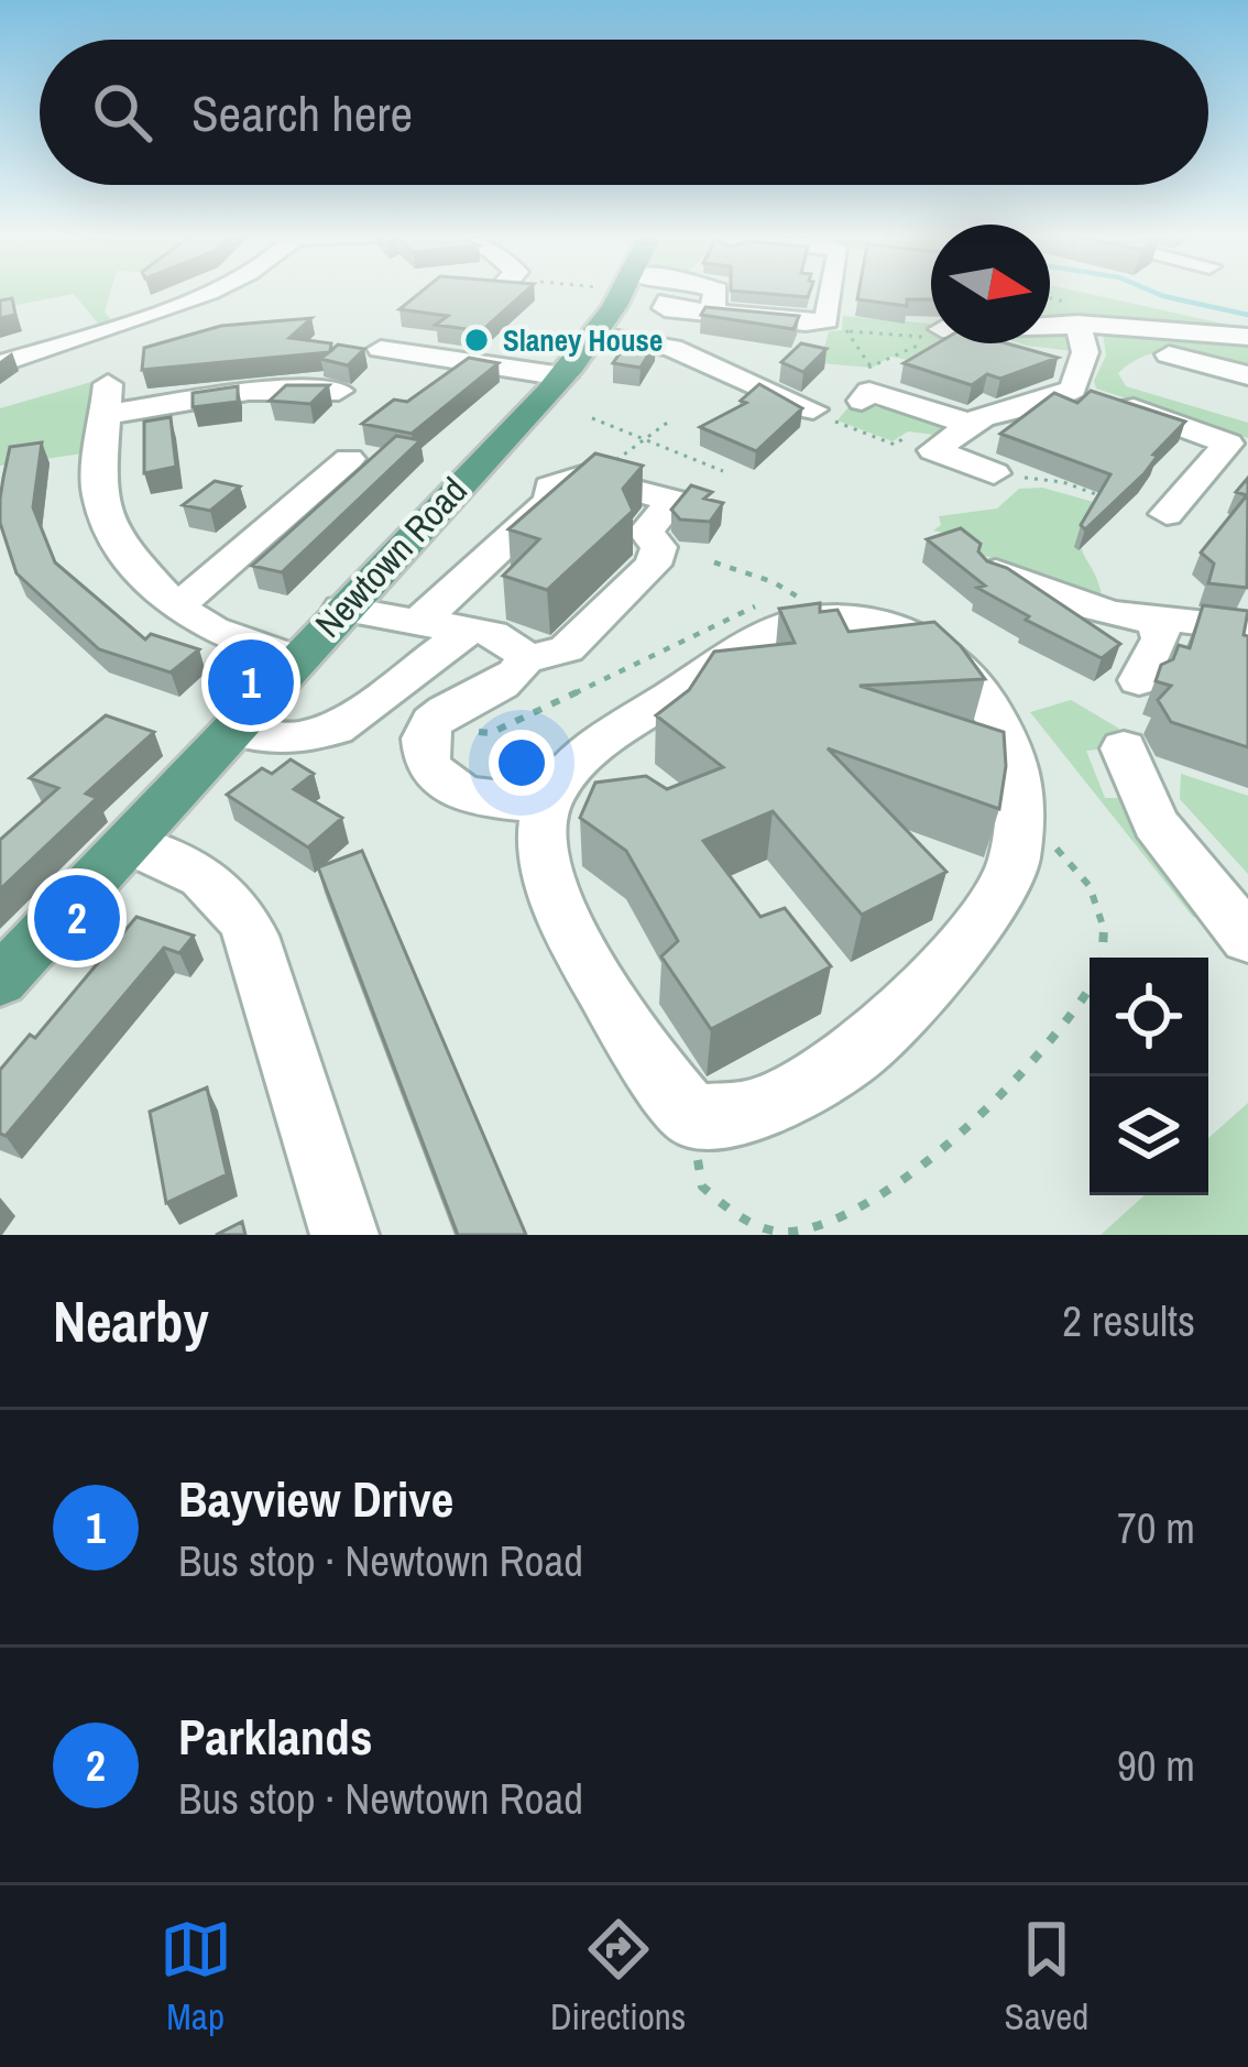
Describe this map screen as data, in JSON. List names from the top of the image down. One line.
{"streets":{"main road":["Newtown Road"]},"places":["Slaney House"],"north":"right","page":{"search":"Search here","pins":["1","2"],"heading":["Nearby","2 results"],"list":[{"mark":"1","name":"Bayview Drive","note":"Bus stop · Newtown Road","value":"70 m"},{"mark":"2","name":"Parklands","note":"Bus stop · Newtown Road","value":"90 m"}],"nav":["Map","Directions","Saved"]}}
